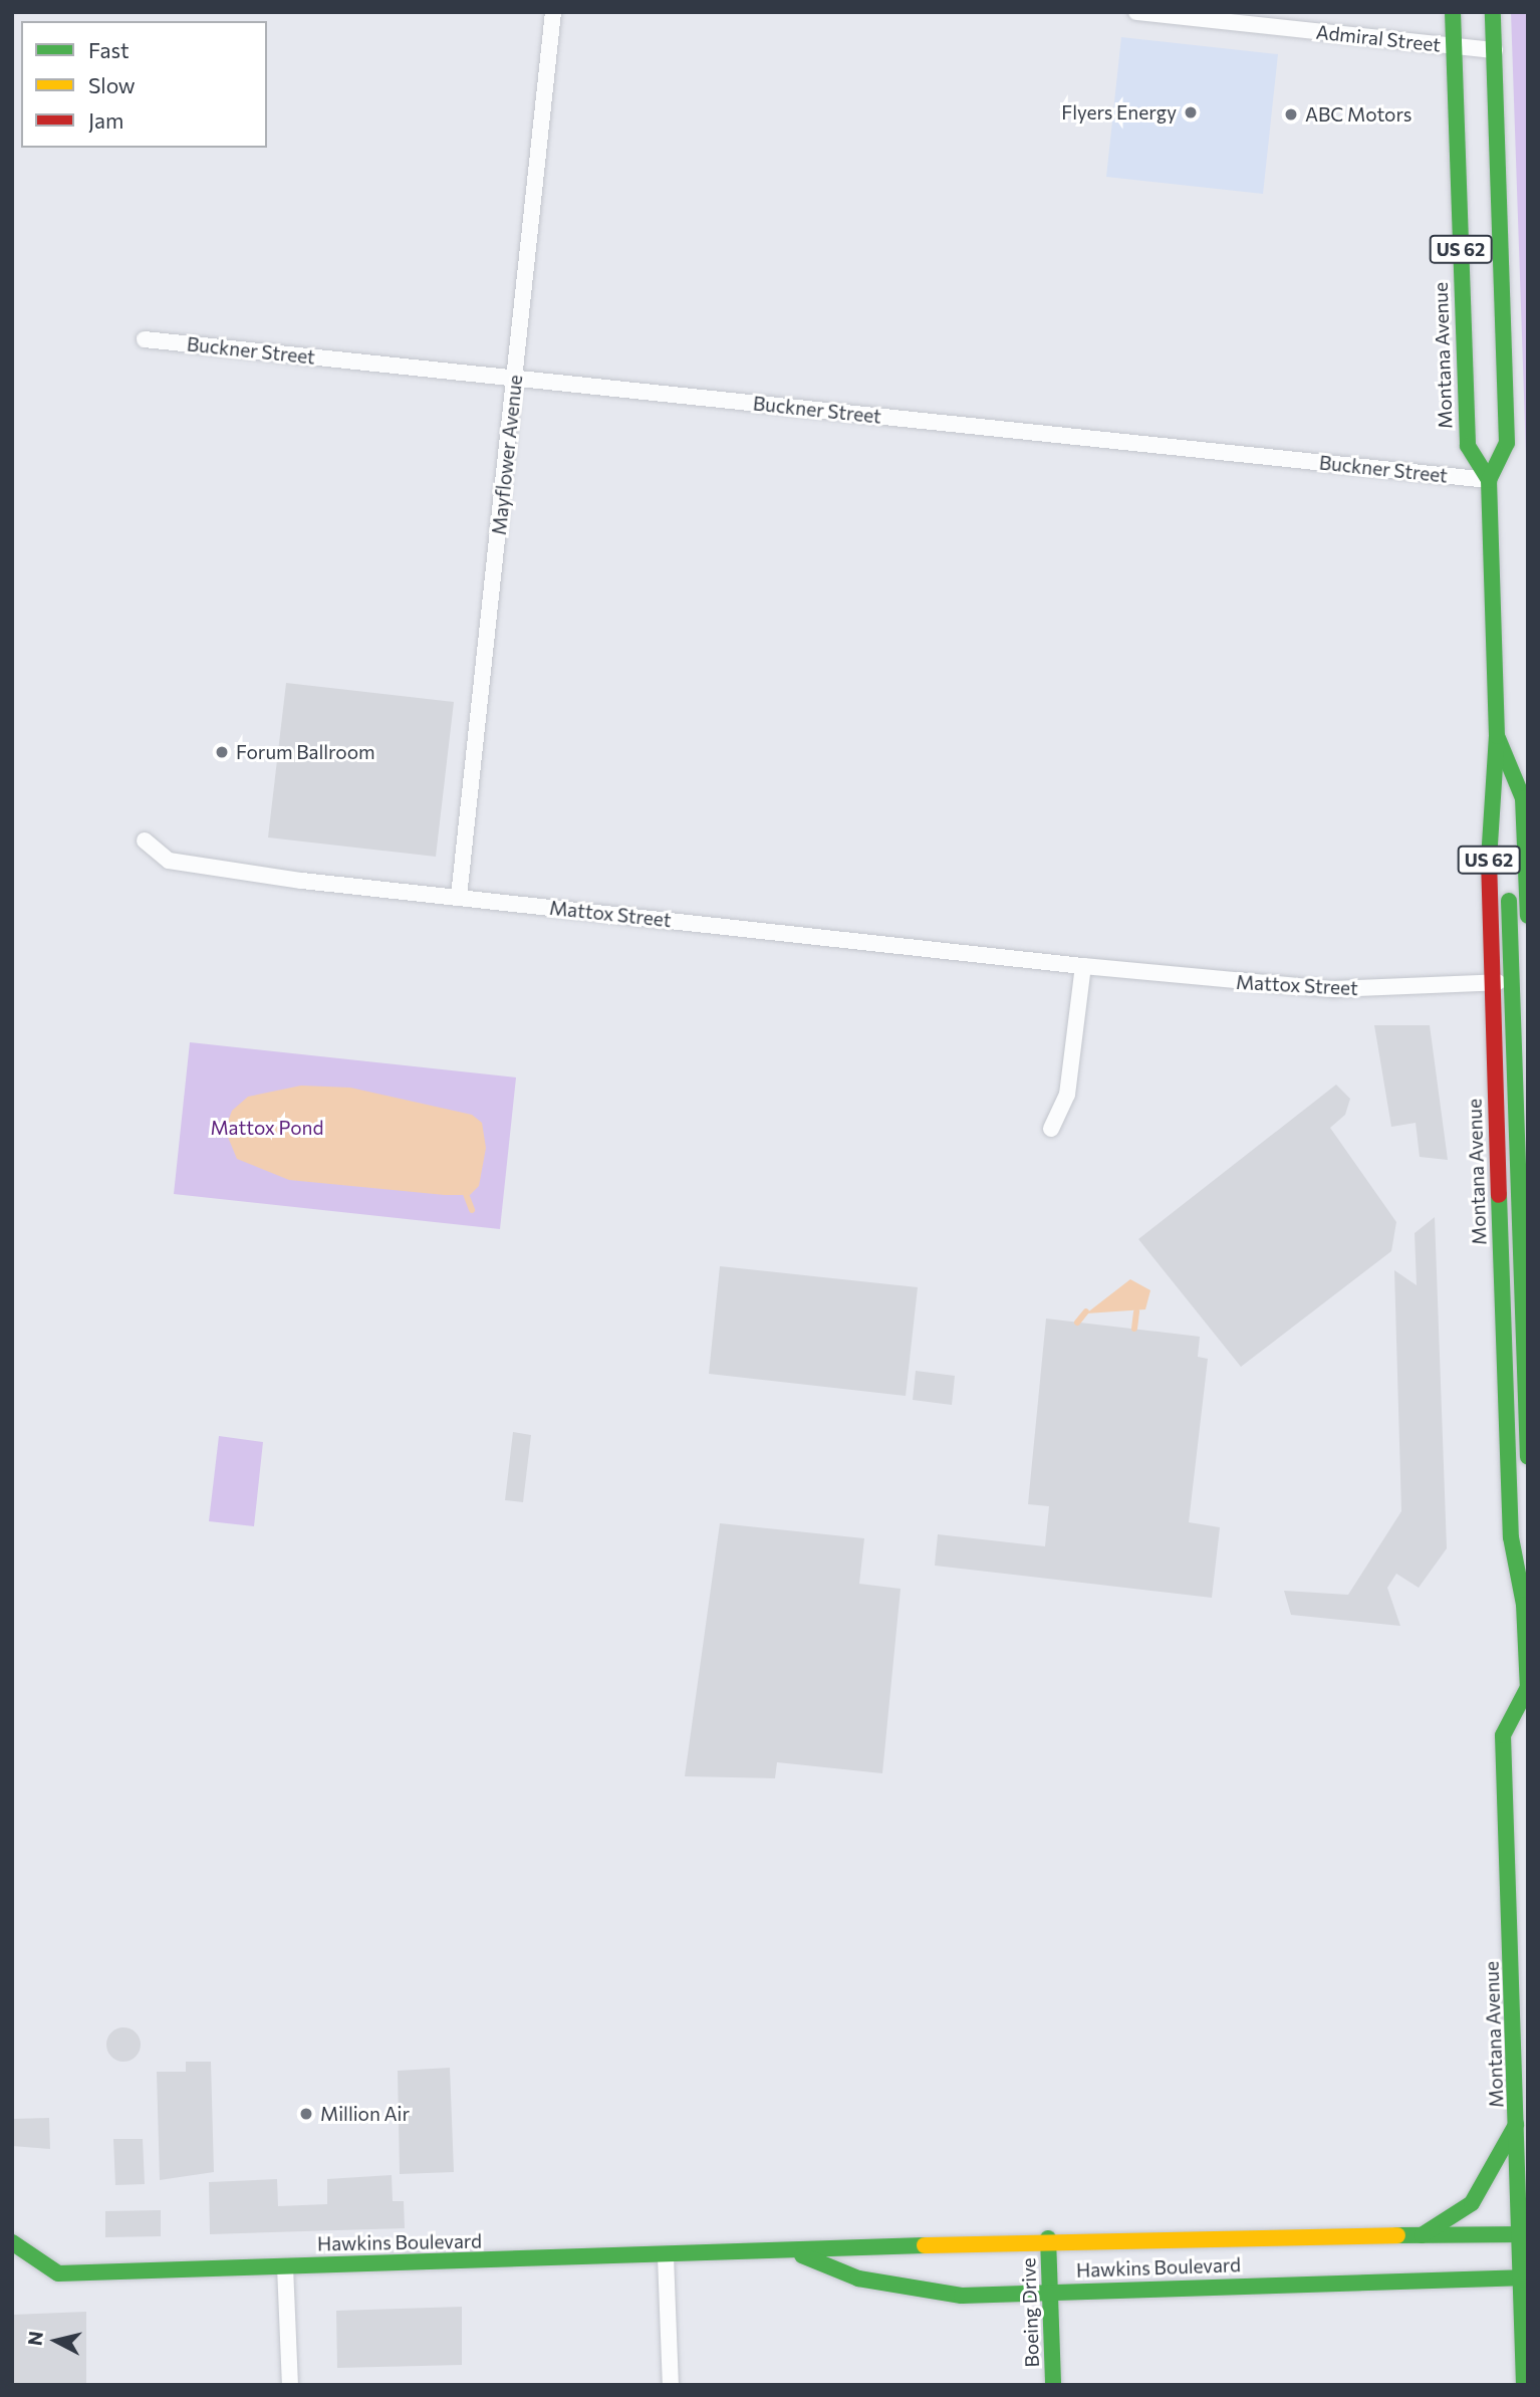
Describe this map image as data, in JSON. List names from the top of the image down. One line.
{"streets":{"main road":["US 62","Montana Avenue","Hawkins Boulevard","Boeing Drive"],"street":["Admiral Street","Buckner Street","Mayflower Avenue","Mattox Street"]},"crossings":[["Admiral Street","Montana Avenue"],["Buckner Street","Montana Avenue"],["Buckner Street","Mayflower Avenue"],["Montana Avenue","Mattox Street"],["Montana Avenue","Hawkins Boulevard"],["Mayflower Avenue","Mattox Street"],["Hawkins Boulevard","Boeing Drive"]],"parks":["Mattox Pond"],"places":["Flyers Energy","ABC Motors","Forum Ballroom","Million Air"],"legend":["Fast","Slow","Jam"],"north":"left"}
